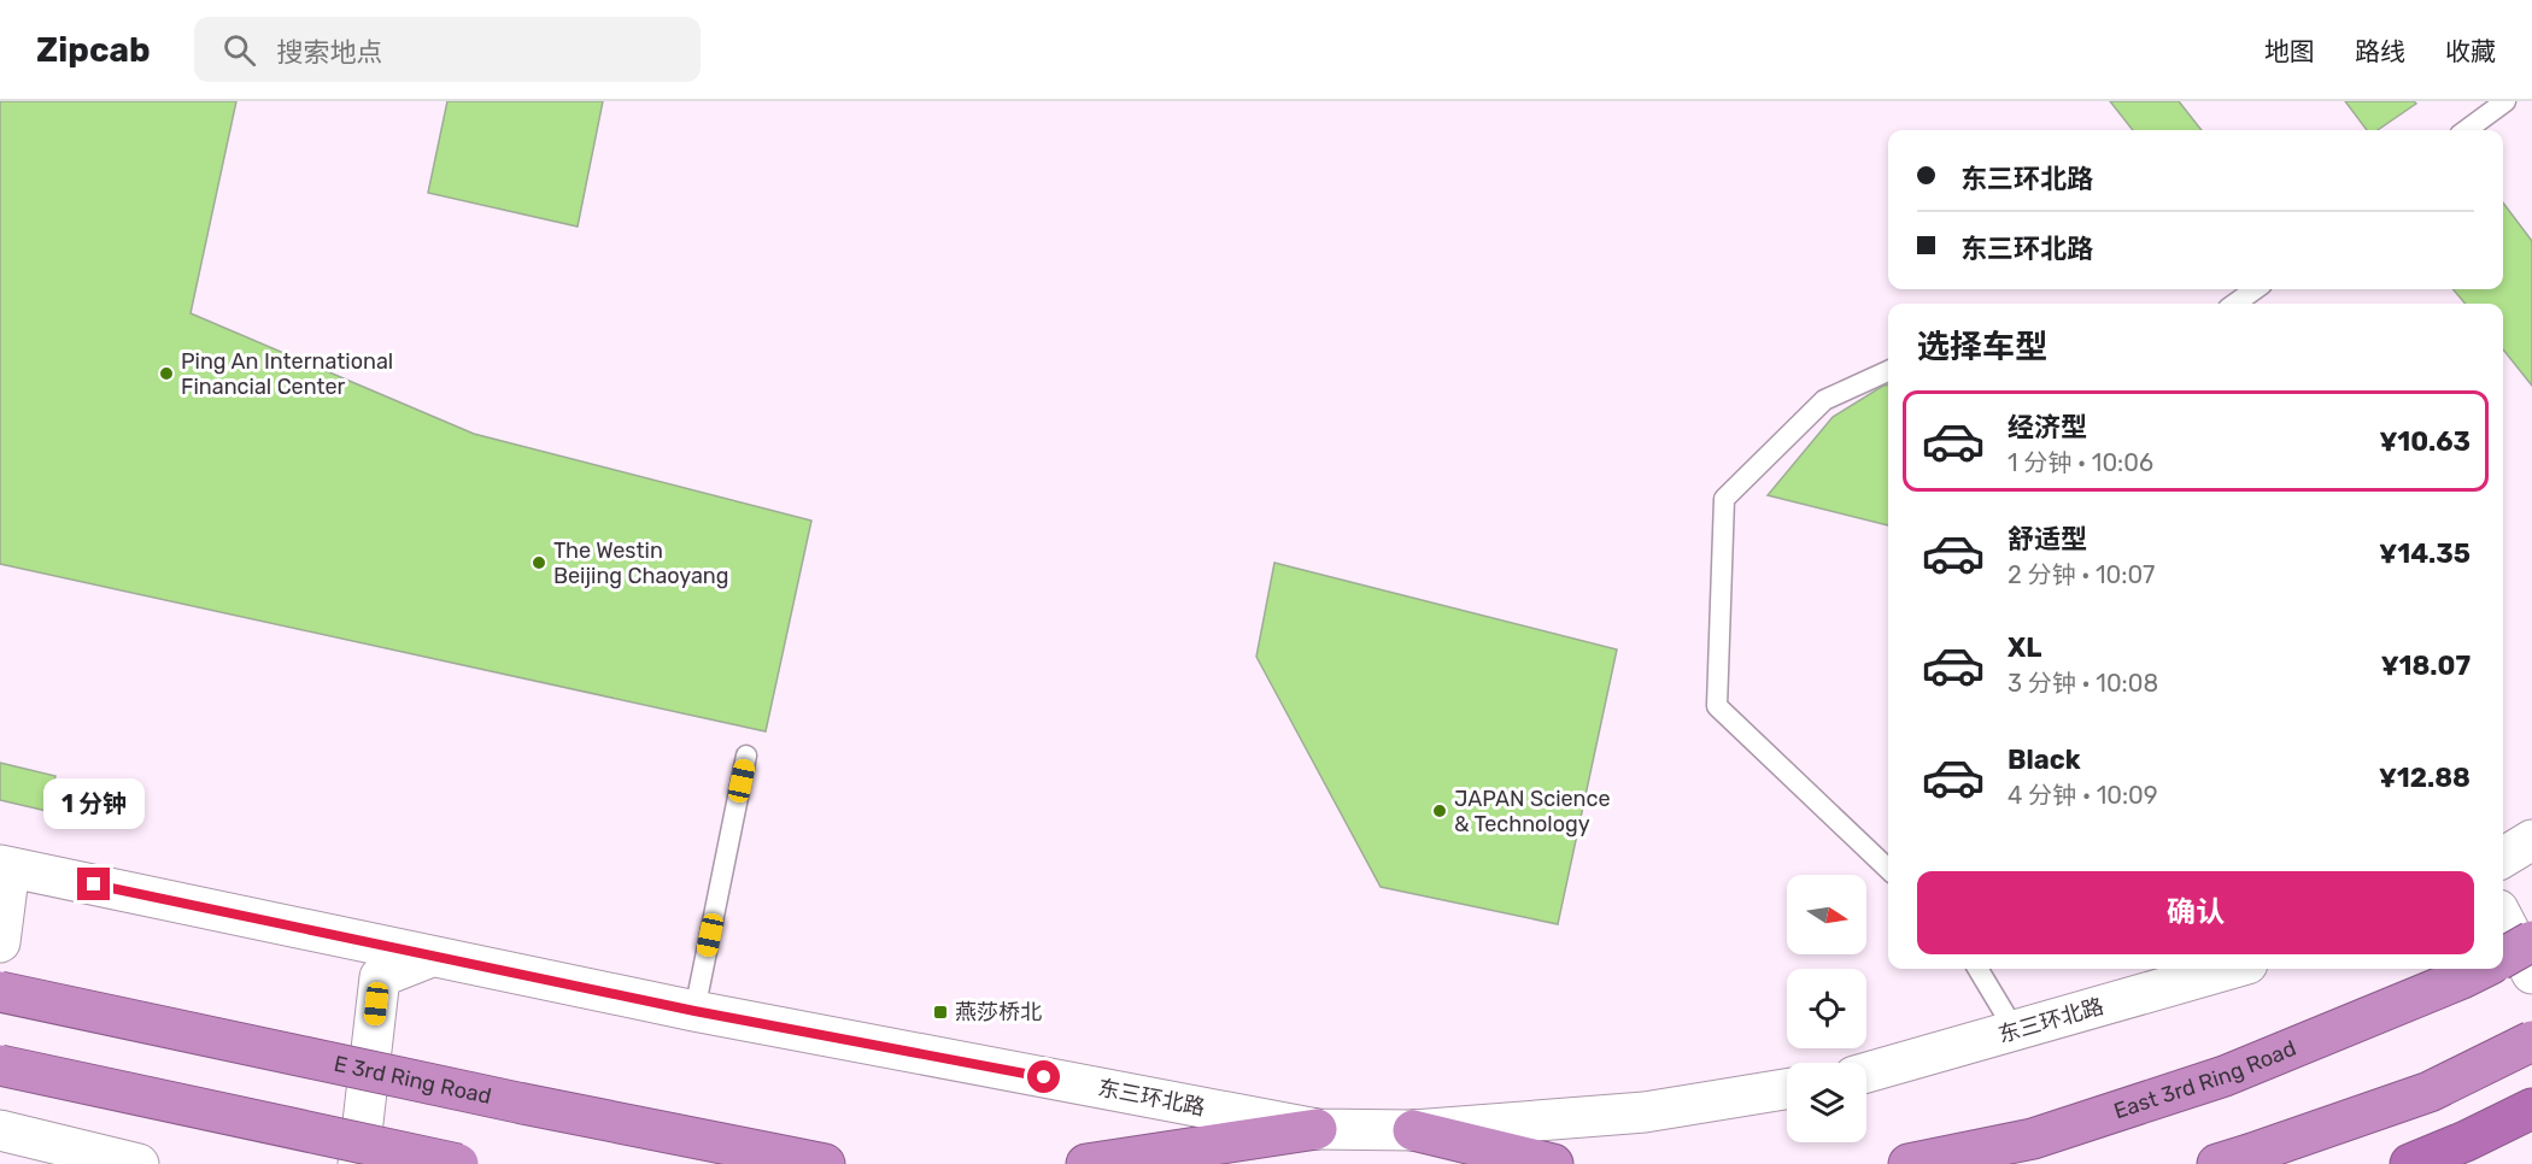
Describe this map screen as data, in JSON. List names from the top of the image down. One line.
{"streets":{"highway":["E 3rd Ring Road","East 3rd Ring Road"],"street":["东三环北路"]},"places":{"other":["Ping An International Financial Center","The Westin Beijing Chaoyang","JAPAN Science & Technology"],"transit":["燕莎桥北"]},"north":"right","page":{"header":"Zipcab","search":"搜索地点","nav":["地图","路线","收藏"],"banner":["东三环北路","东三环北路"],"heading":"选择车型","list":[{"name":"经济型","note":"1 分钟 · 10:06","value":"¥10.63"},{"name":"舒适型","note":"2 分钟 · 10:07","value":"¥14.35"},{"name":"XL","note":"3 分钟 · 10:08","value":"¥18.07"},{"name":"Black","note":"4 分钟 · 10:09","value":"¥12.88"}],"bubble":"1 分钟","buttons":"确认"}}
